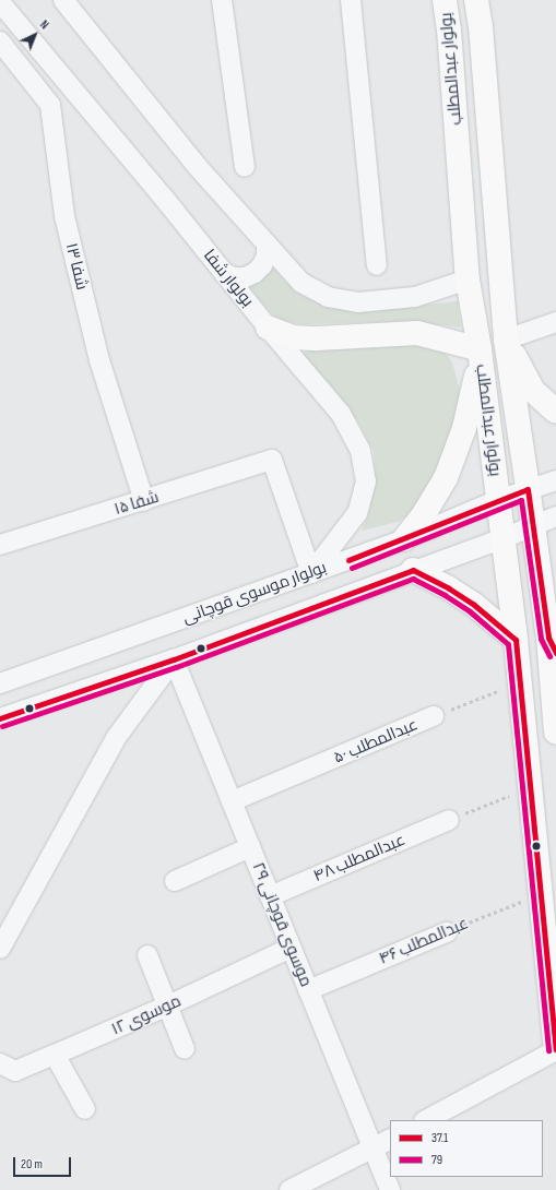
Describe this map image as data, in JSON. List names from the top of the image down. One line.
{"streets":{"main road":["بولوار عبدالمطلب"],"street":["شفا ۱۳","بولوار شفا","شفا ۱۵","بولوار موسوی قوچانی","عبدالمطلب ۵۰","عبدالمطلب ۴۸","موسوی قوچانی ۲۹","عبدالمطلب ۴۶","موسوی ۱۲"]},"crossings":[["بولوار عبدالمطلب","بولوار موسوی قوچانی"],["بولوار عبدالمطلب","عبدالمطلب ۵۰"],["بولوار عبدالمطلب","عبدالمطلب ۴۶"],["شفا ۱۳","شفا ۱۵"],["بولوار شفا","شفا ۱۵"],["بولوار شفا","بولوار موسوی قوچانی"],["شفا ۱۵","بولوار موسوی قوچانی"],["بولوار موسوی قوچانی","موسوی قوچانی ۲۹"],["عبدالمطلب ۵۰","موسوی قوچانی ۲۹"],["عبدالمطلب ۴۸","موسوی قوچانی ۲۹"],["موسوی قوچانی ۲۹","عبدالمطلب ۴۶"],["موسوی قوچانی ۲۹","موسوی ۱۲"]],"lines":["transit line 37.1","transit line 79"],"legend":["37.1","79"],"scale_bar":"20 m","north":"top right"}
